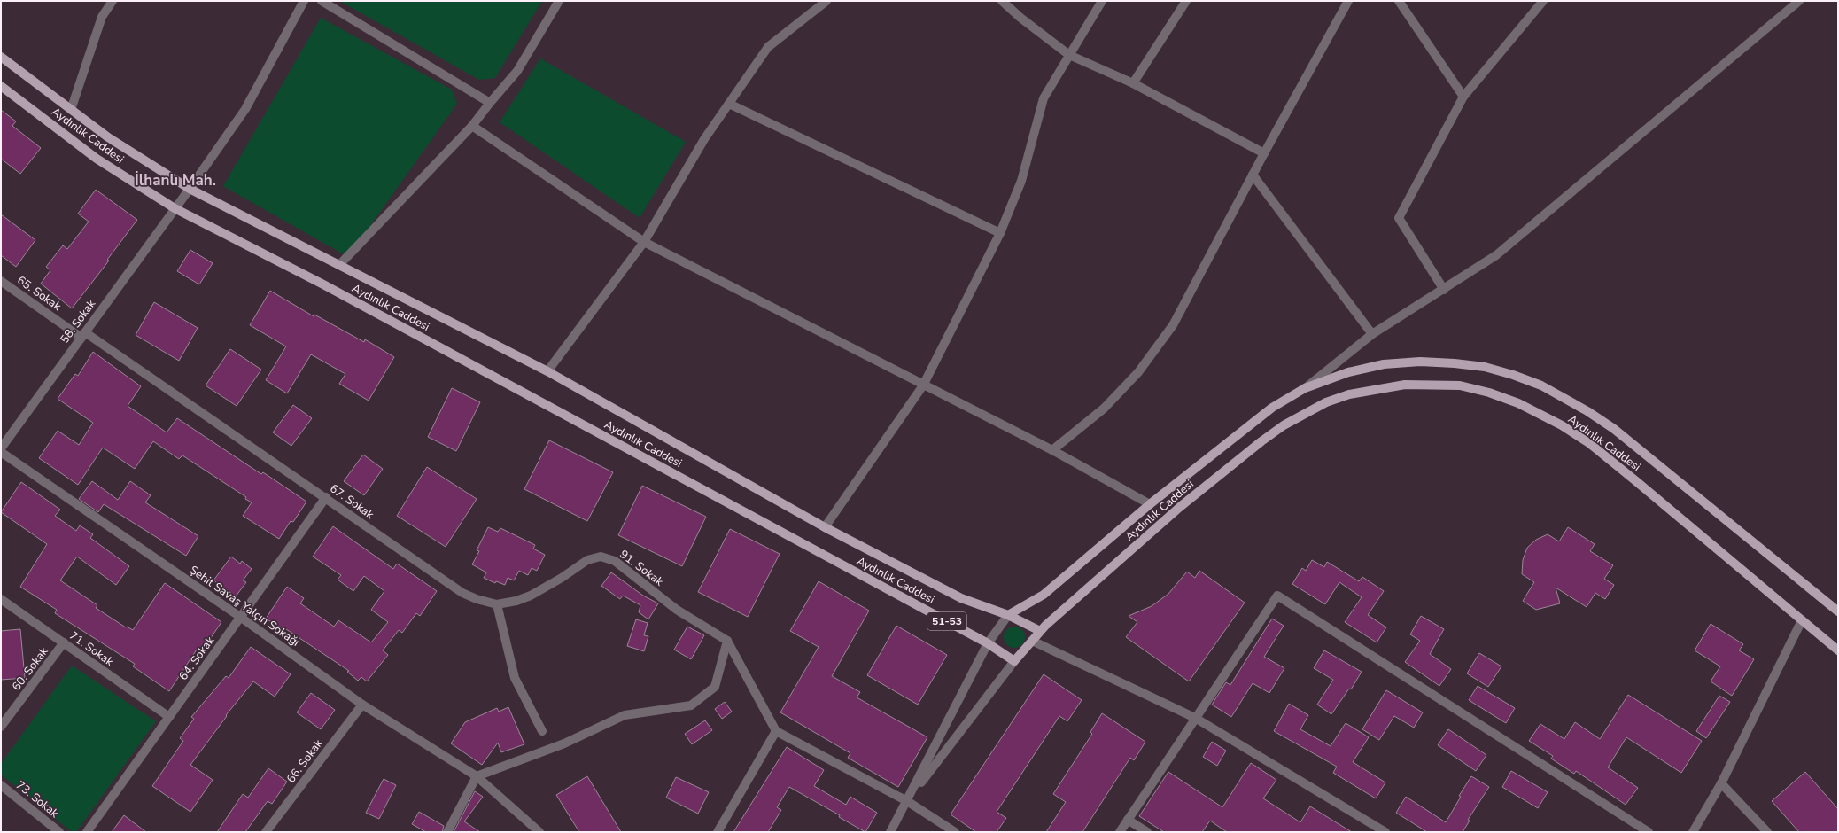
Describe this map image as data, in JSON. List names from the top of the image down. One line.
{"streets":{"main road":["Aydınlık Caddesi","51-53"],"street":["65. Sokak","58. Sokak","67. Sokak","91. Sokak","Şehit Savaş Yalçın Sokağı","71. Sokak","64. Sokak","60. Sokak","66. Sokak","73. Sokak"]},"crossings":[["Aydınlık Caddesi","58. Sokak"],["65. Sokak","58. Sokak"],["65. Sokak","67. Sokak"],["58. Sokak","67. Sokak"],["67. Sokak","91. Sokak"],["67. Sokak","64. Sokak"],["Şehit Savaş Yalçın Sokağı","64. Sokak"],["Şehit Savaş Yalçın Sokağı","66. Sokak"],["71. Sokak","64. Sokak"],["71. Sokak","60. Sokak"]],"districts":["İlhanlı Mah."]}
